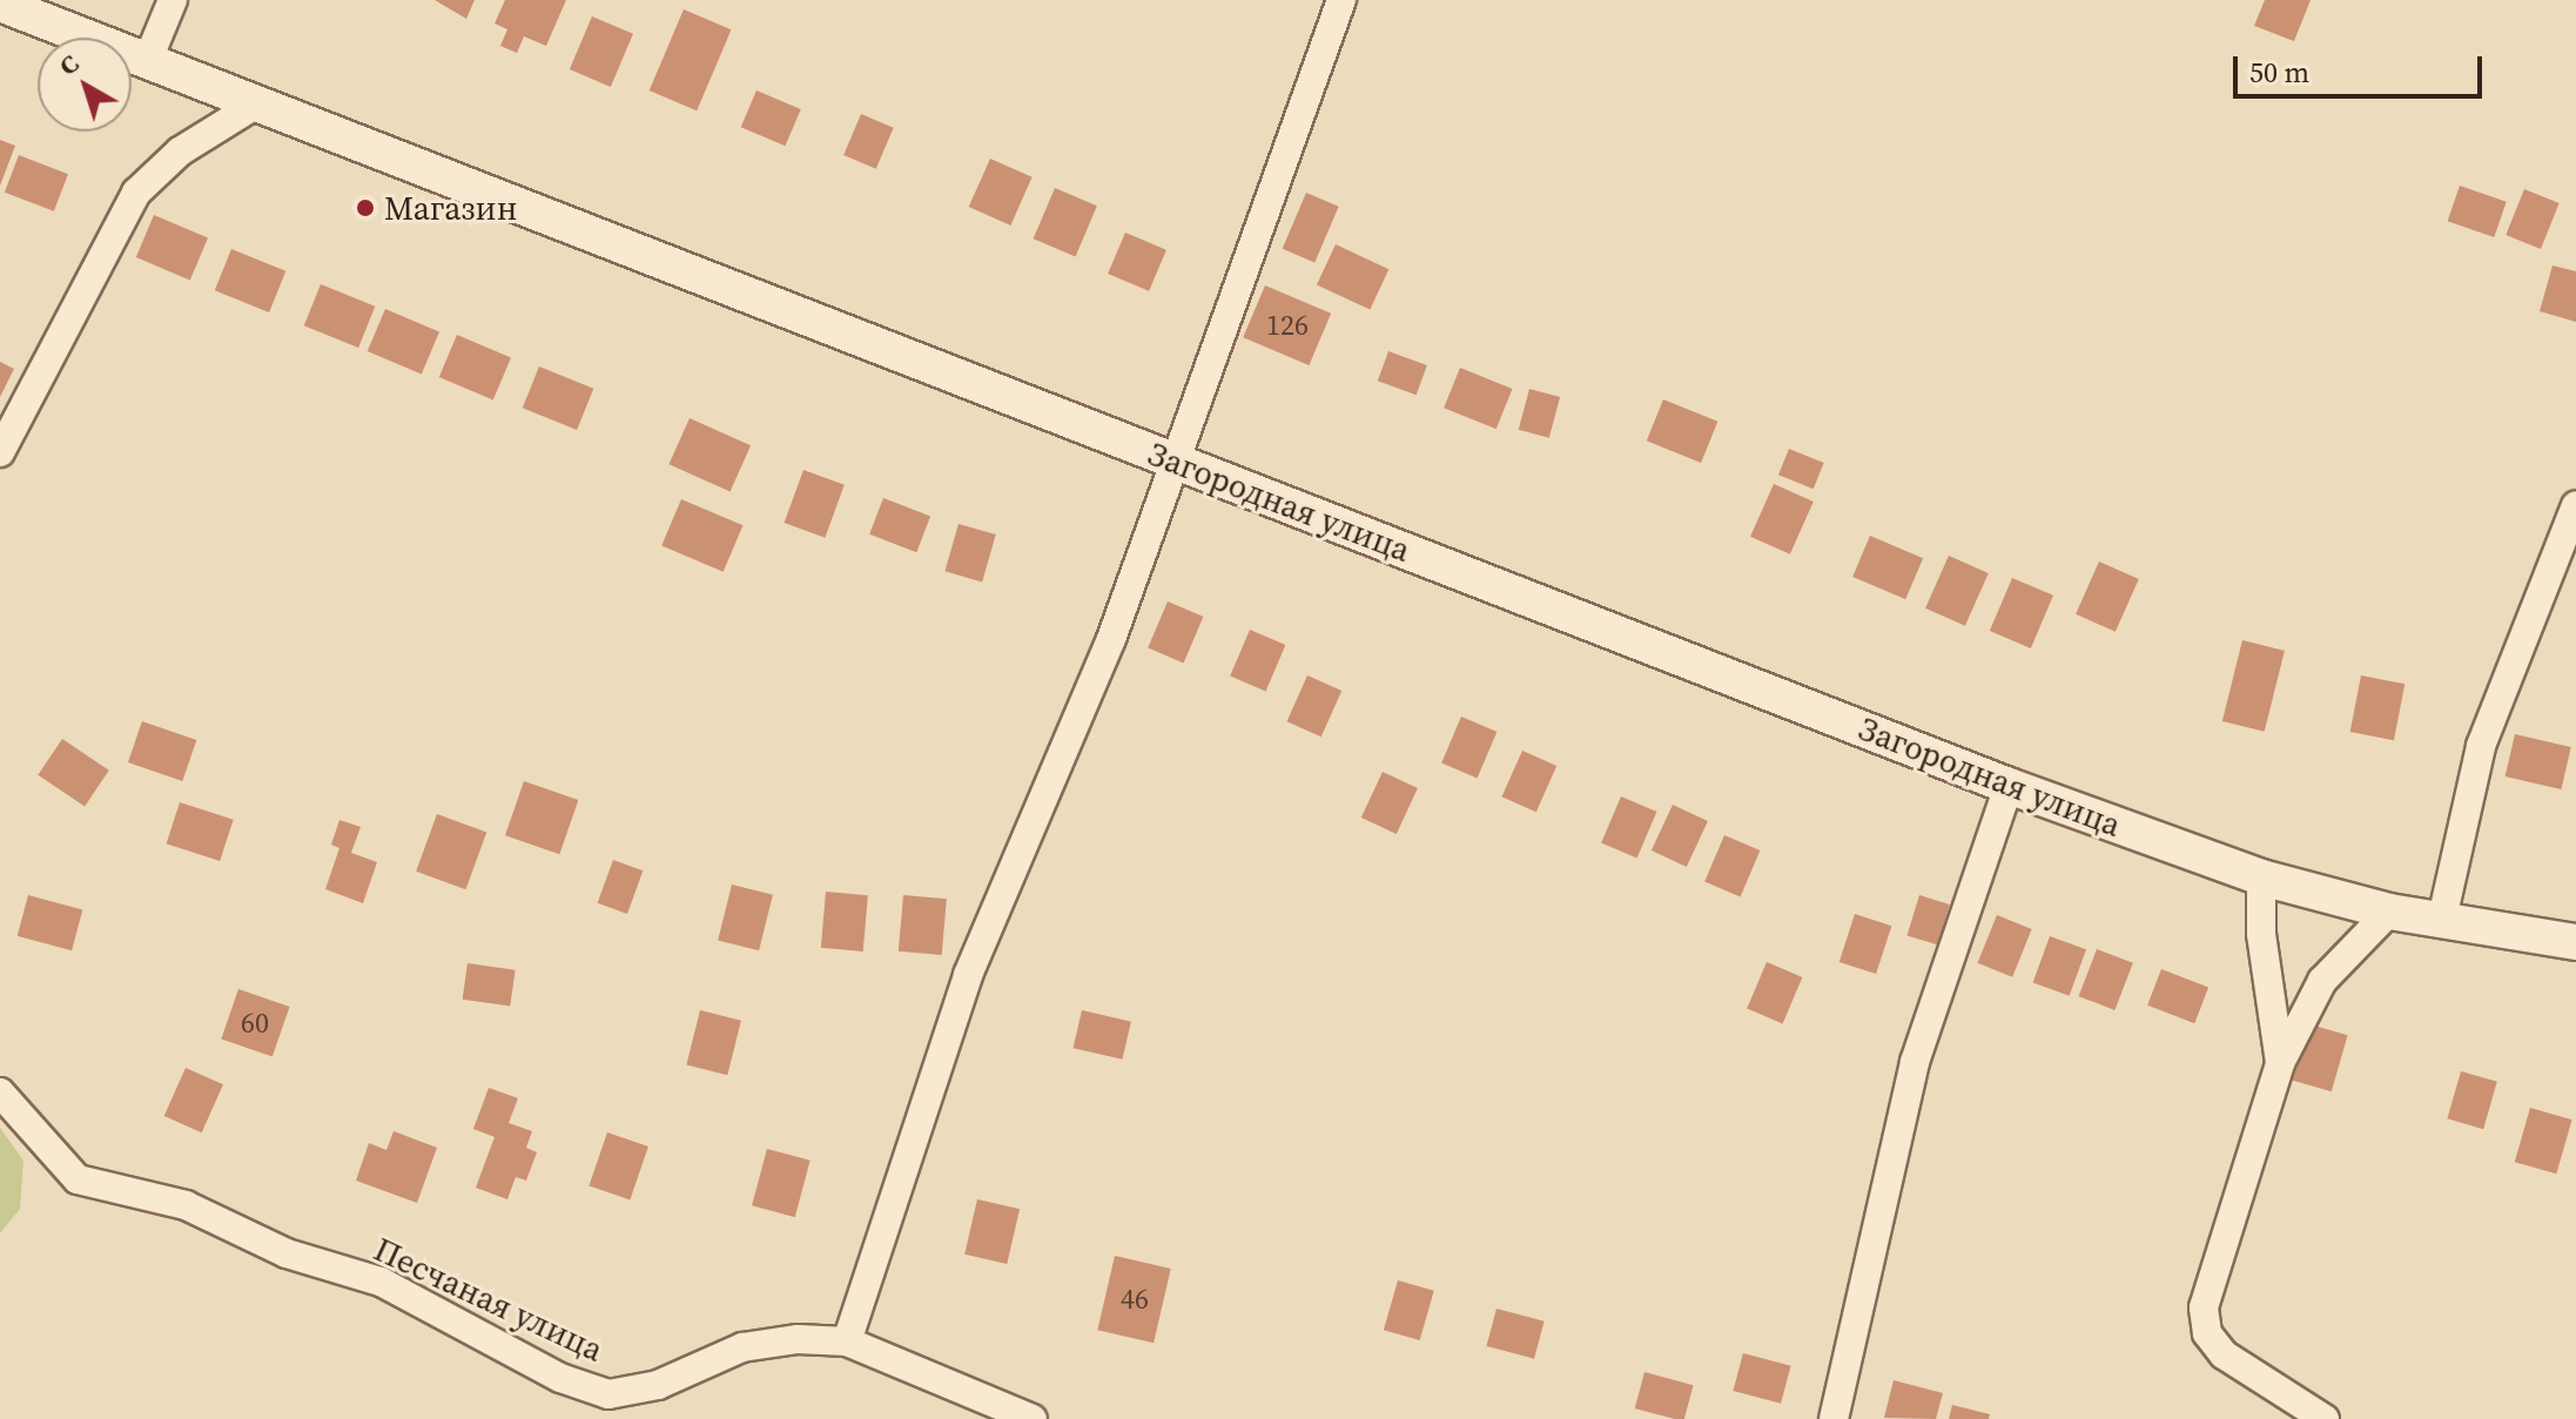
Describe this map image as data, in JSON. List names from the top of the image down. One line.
{"streets":{"street":["Загородная улица","Песчаная улица"]},"places":["Магазин"],"house_numbers":["126","60","46"],"scale_bar":"50 m","north":"top left"}
